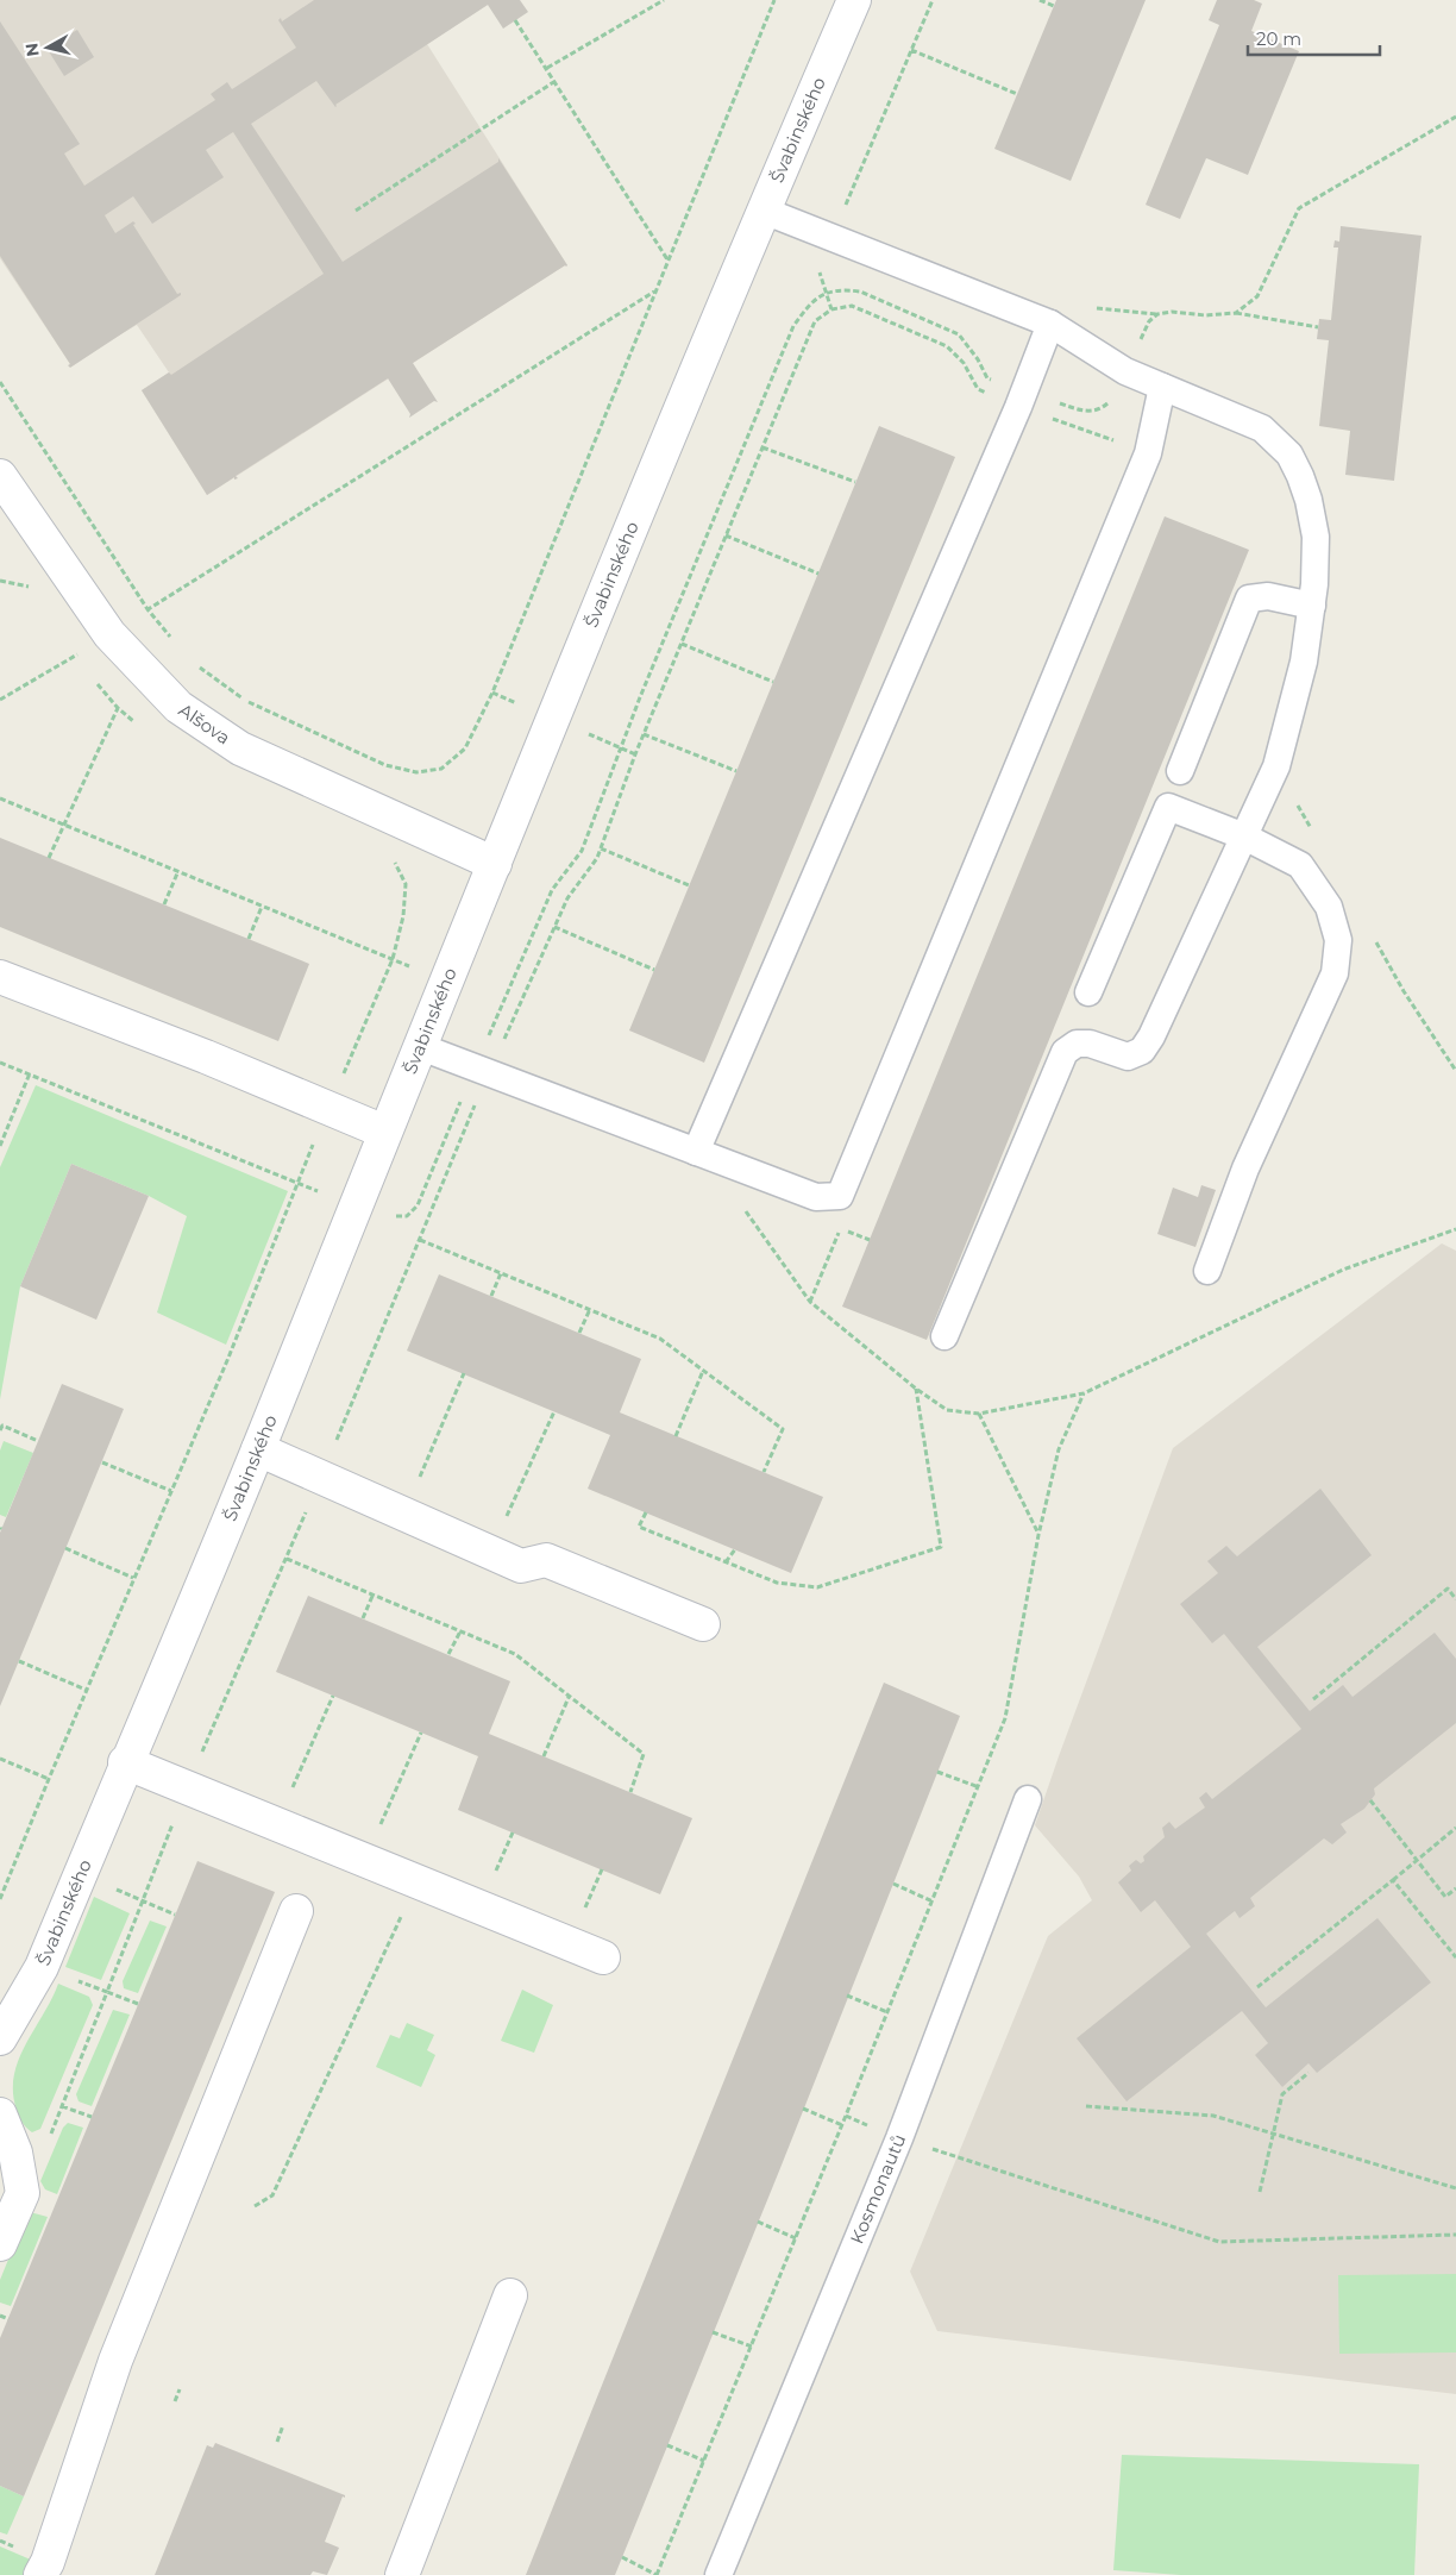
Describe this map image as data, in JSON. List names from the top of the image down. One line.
{"streets":{"street":["Švabinského","Alšova"],"lane":["Kosmonautů"]},"crossings":[["Švabinského","Alšova"]],"scale_bar":"20 m","north":"left"}
